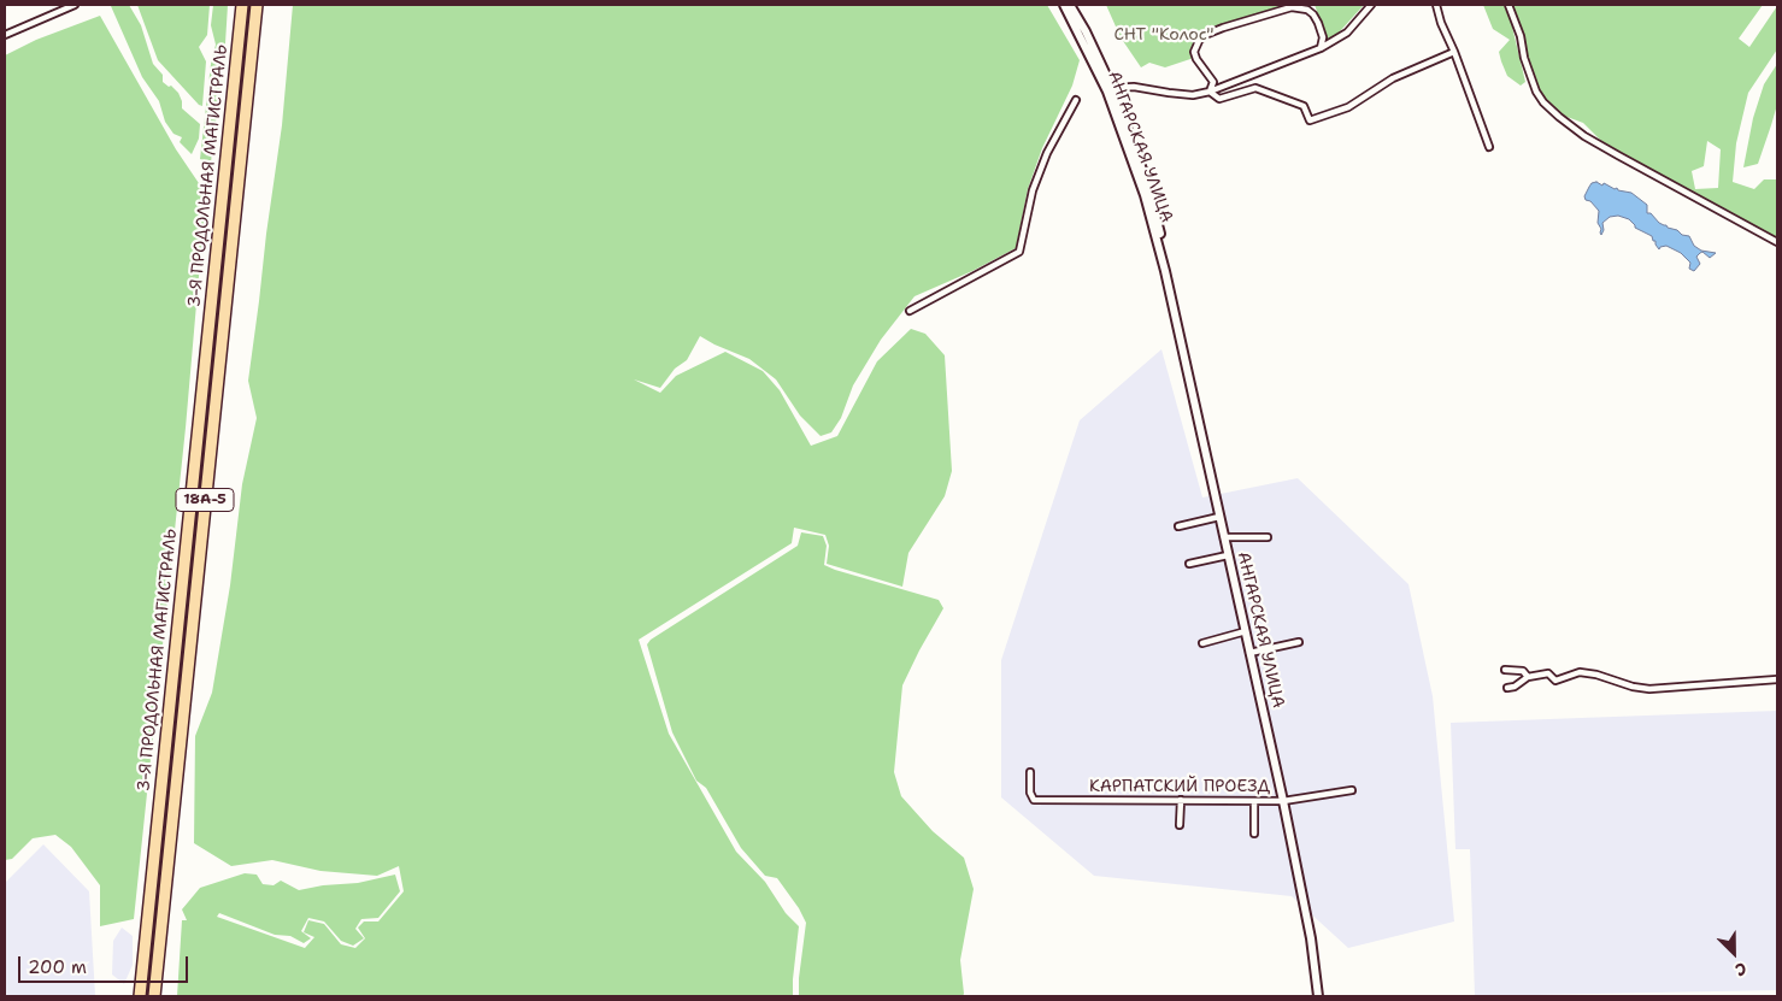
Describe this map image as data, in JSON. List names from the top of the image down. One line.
{"streets":{"highway":["3-Я ПРОДОЛЬНАЯ МАГИСТРАЛЬ","18А-5"],"main road":["АНГАРСКАЯ УЛИЦА"],"street":["КАРПАТСКИЙ ПРОЕЗД"]},"crossings":[["АНГАРСКАЯ УЛИЦА","КАРПАТСКИЙ ПРОЕЗД"]],"parks":["СНТ \"Колос\""],"scale_bar":"200 m","north":"bottom right"}
